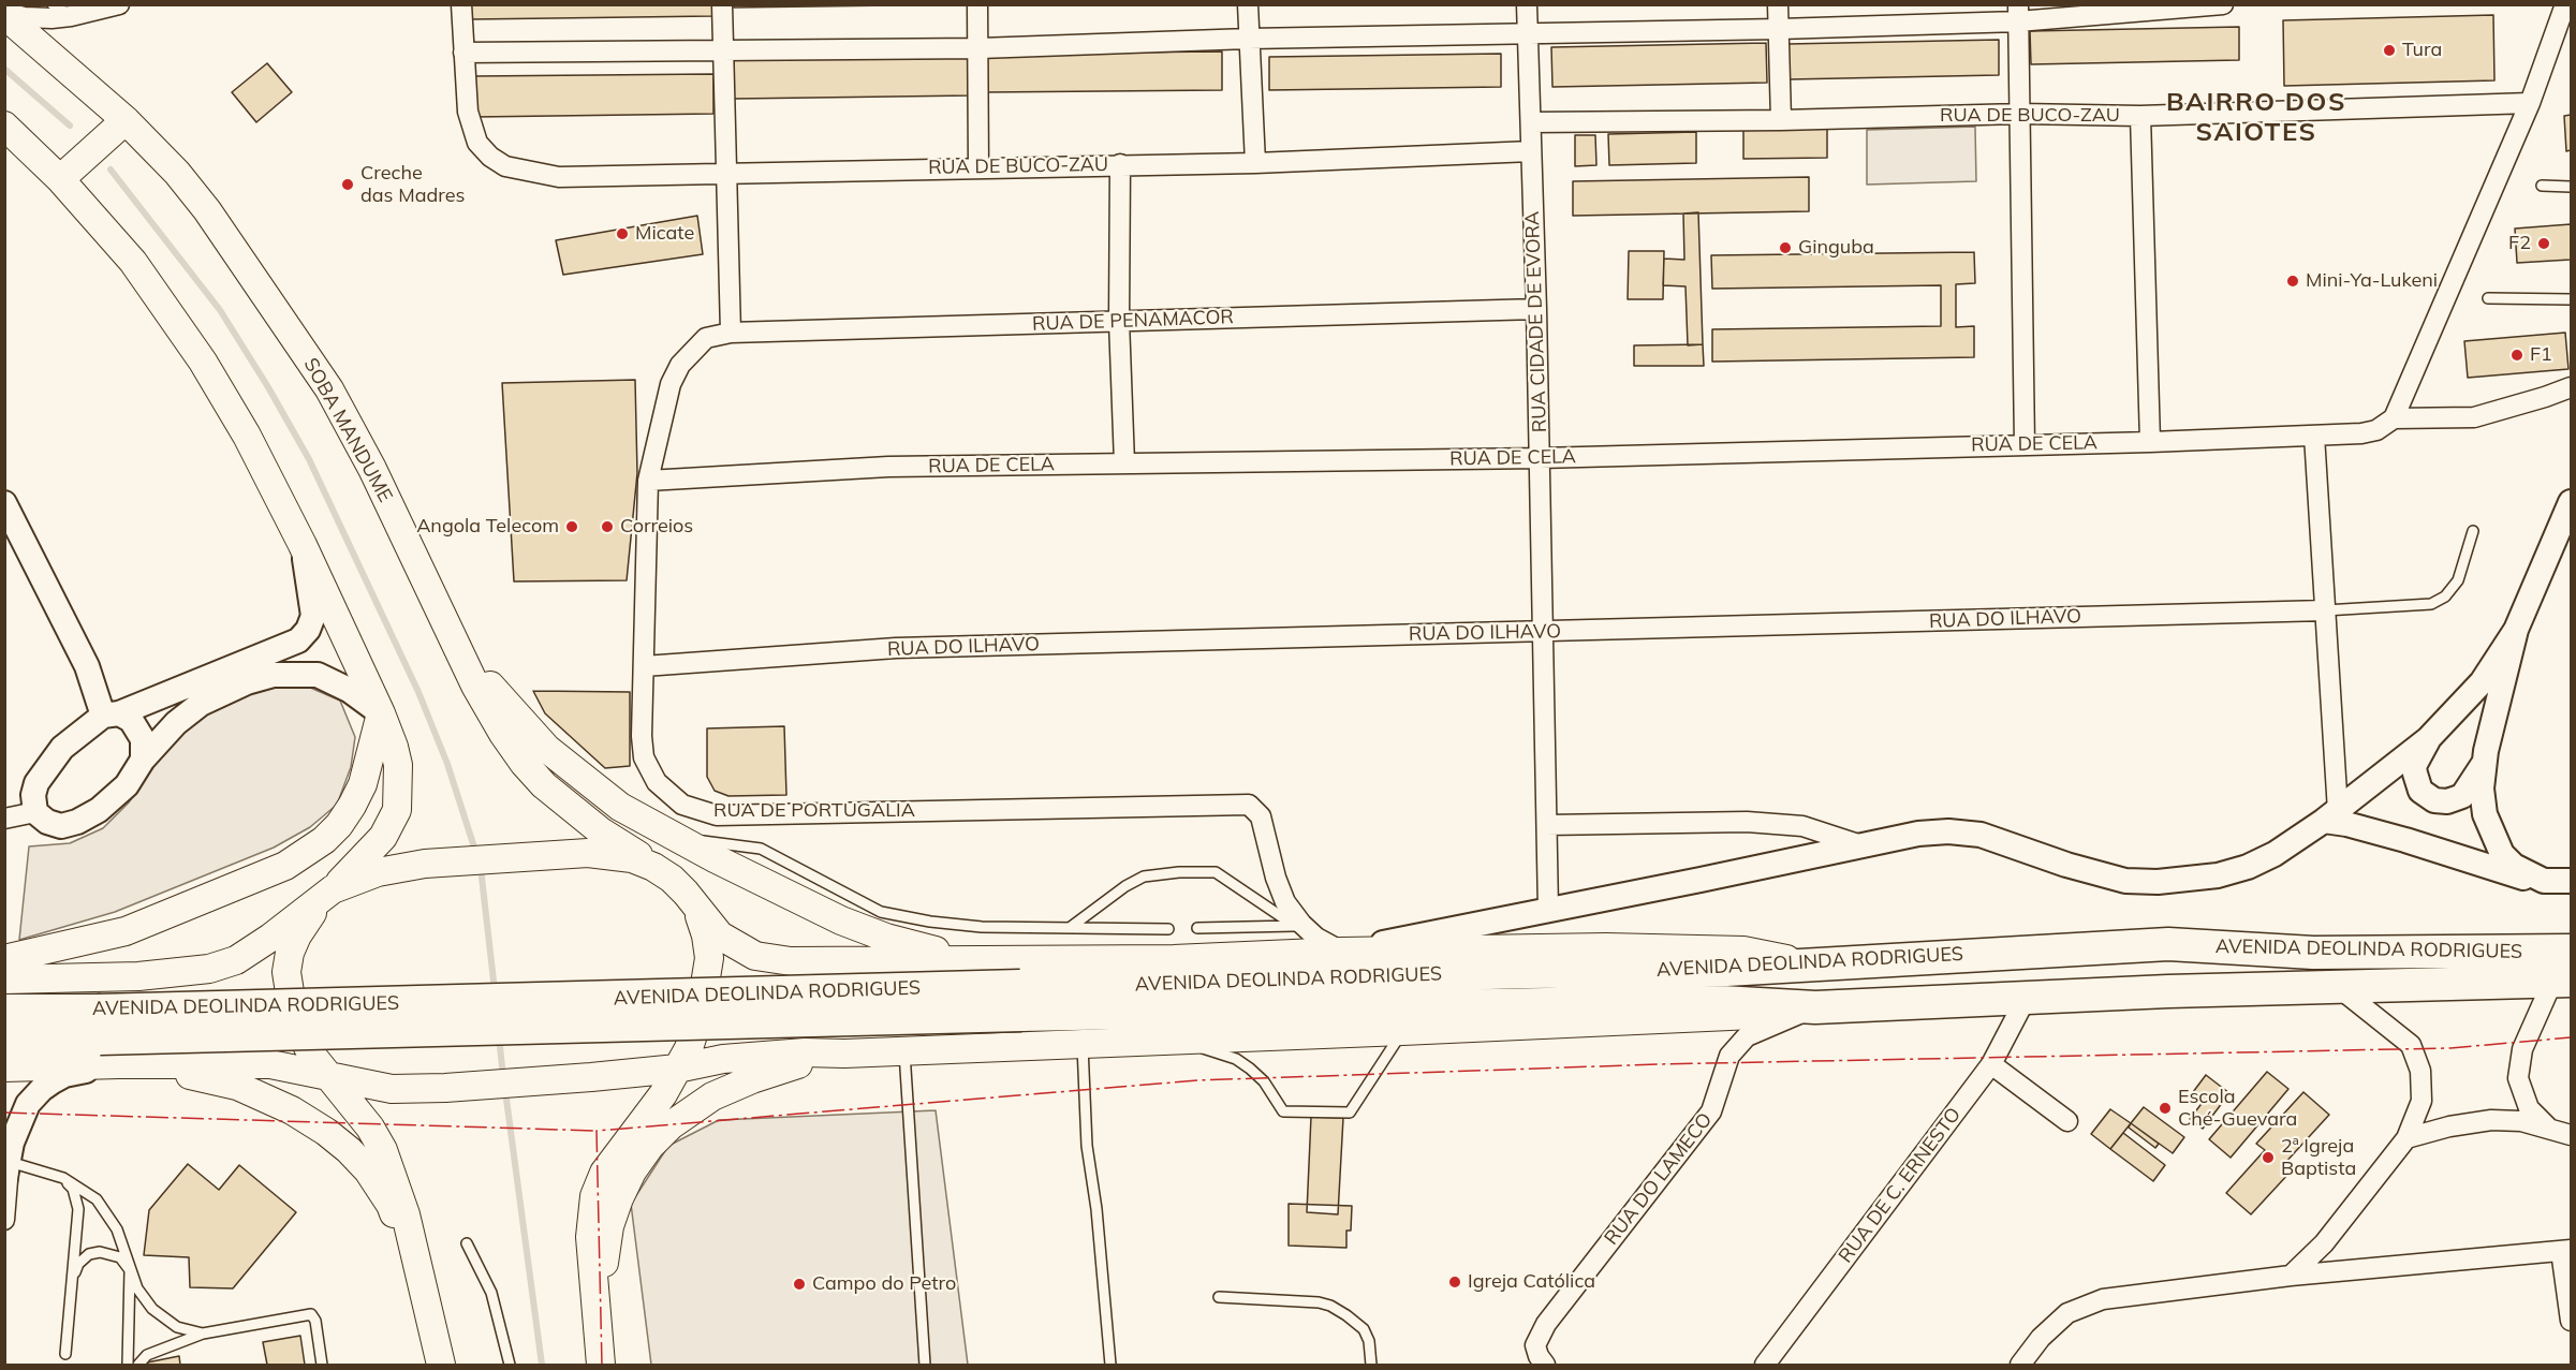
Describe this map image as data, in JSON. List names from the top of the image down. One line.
{"streets":{"highway":["AVENIDA DEOLINDA RODRIGUES"],"main road":["SOBA MANDUME"],"street":["RUA DE BUCO-ZAU","RUA DE PENAMACOR","RUA CIDADE DE EVORA","RUA DE CELA","RUA DO ILHAVO","RUA DE PORTUGALIA","RUA DO LAMECO","RUA DE C. ERNESTO"]},"crossings":[["RUA DE BUCO-ZAU","RUA CIDADE DE EVORA"],["RUA DE PENAMACOR","RUA CIDADE DE EVORA"],["RUA DE PENAMACOR","RUA DE PORTUGALIA"],["RUA CIDADE DE EVORA","RUA DE CELA"],["RUA CIDADE DE EVORA","RUA DO ILHAVO"],["SOBA MANDUME","AVENIDA DEOLINDA RODRIGUES"],["RUA DE CELA","RUA DE PORTUGALIA"],["RUA DO ILHAVO","RUA DE PORTUGALIA"],["AVENIDA DEOLINDA RODRIGUES","RUA DO LAMECO"],["AVENIDA DEOLINDA RODRIGUES","RUA DE C. ERNESTO"]],"districts":["BAIRRO DOS SAIOTES"],"places":["Tura","Creche das Madres","Micate","F2","Ginguba","Mini-Ya-Lukeni","F1","Angola Telecom","Correios","Escola Ché-Guevara","2ª Igreja Baptista","Igreja Católica","Campo do Petro"]}
